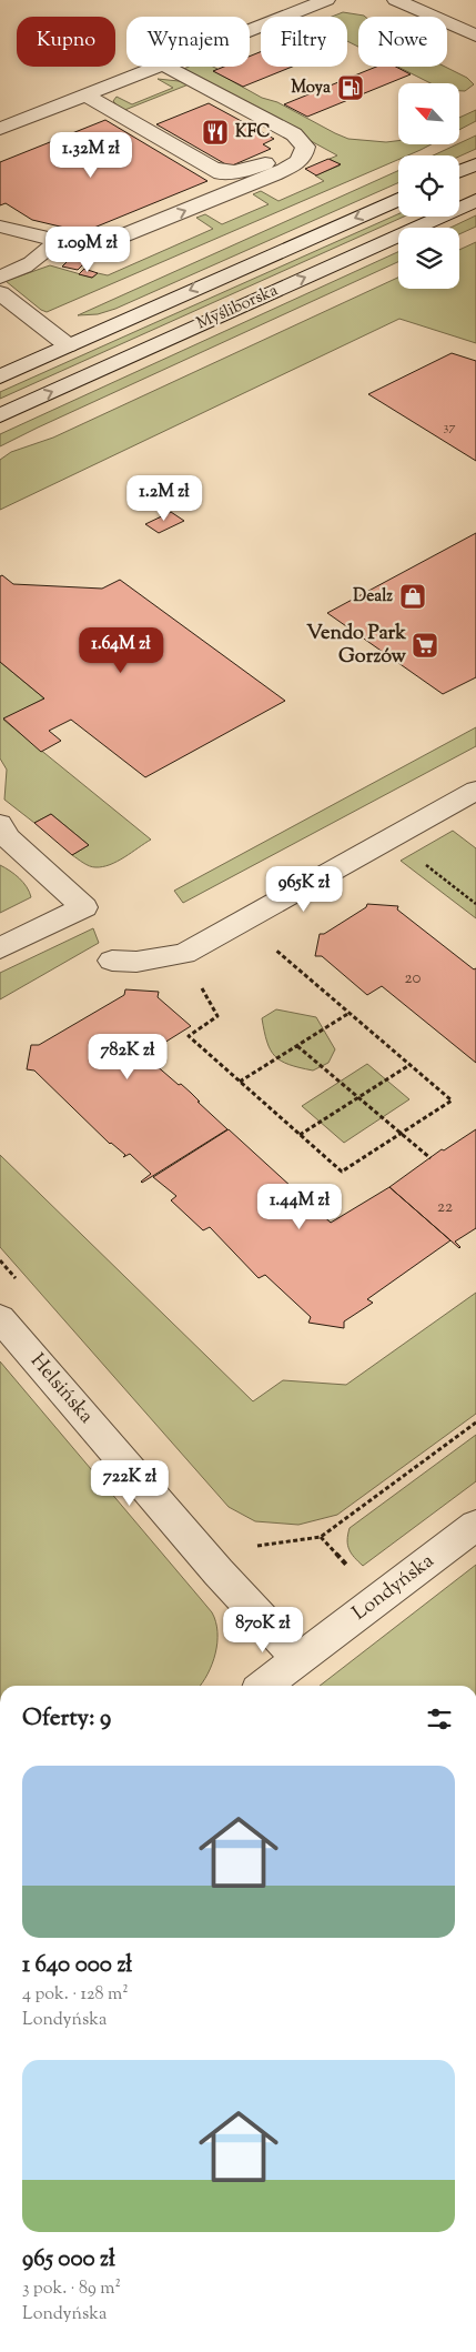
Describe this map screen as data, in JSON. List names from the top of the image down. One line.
{"streets":{"main road":["Myśliborska","Helsińska","Londyńska"]},"crossings":[["Helsińska","Londyńska"]],"places":{"fuel station":["Moya"],"restaurant":["KFC"],"shop":["Dealz"],"supermarket":["Vendo Park Gorzów"]},"house_numbers":["37","20","22"],"north":"top left","page":{"chip":["Kupno","Wynajem","Filtry","Nowe"],"price":["1.32M zł","1.09M zł","1.2M zł","1.64M zł","965K zł","782K zł","1.44M zł","722K zł","870K zł"],"heading":"Oferty: 9","list":[{"name":"1 640 000 zł","note":"4 pok. · 128 m² · Londyńska"},{"name":"965 000 zł","note":"3 pok. · 89 m² · Londyńska"}]}}
